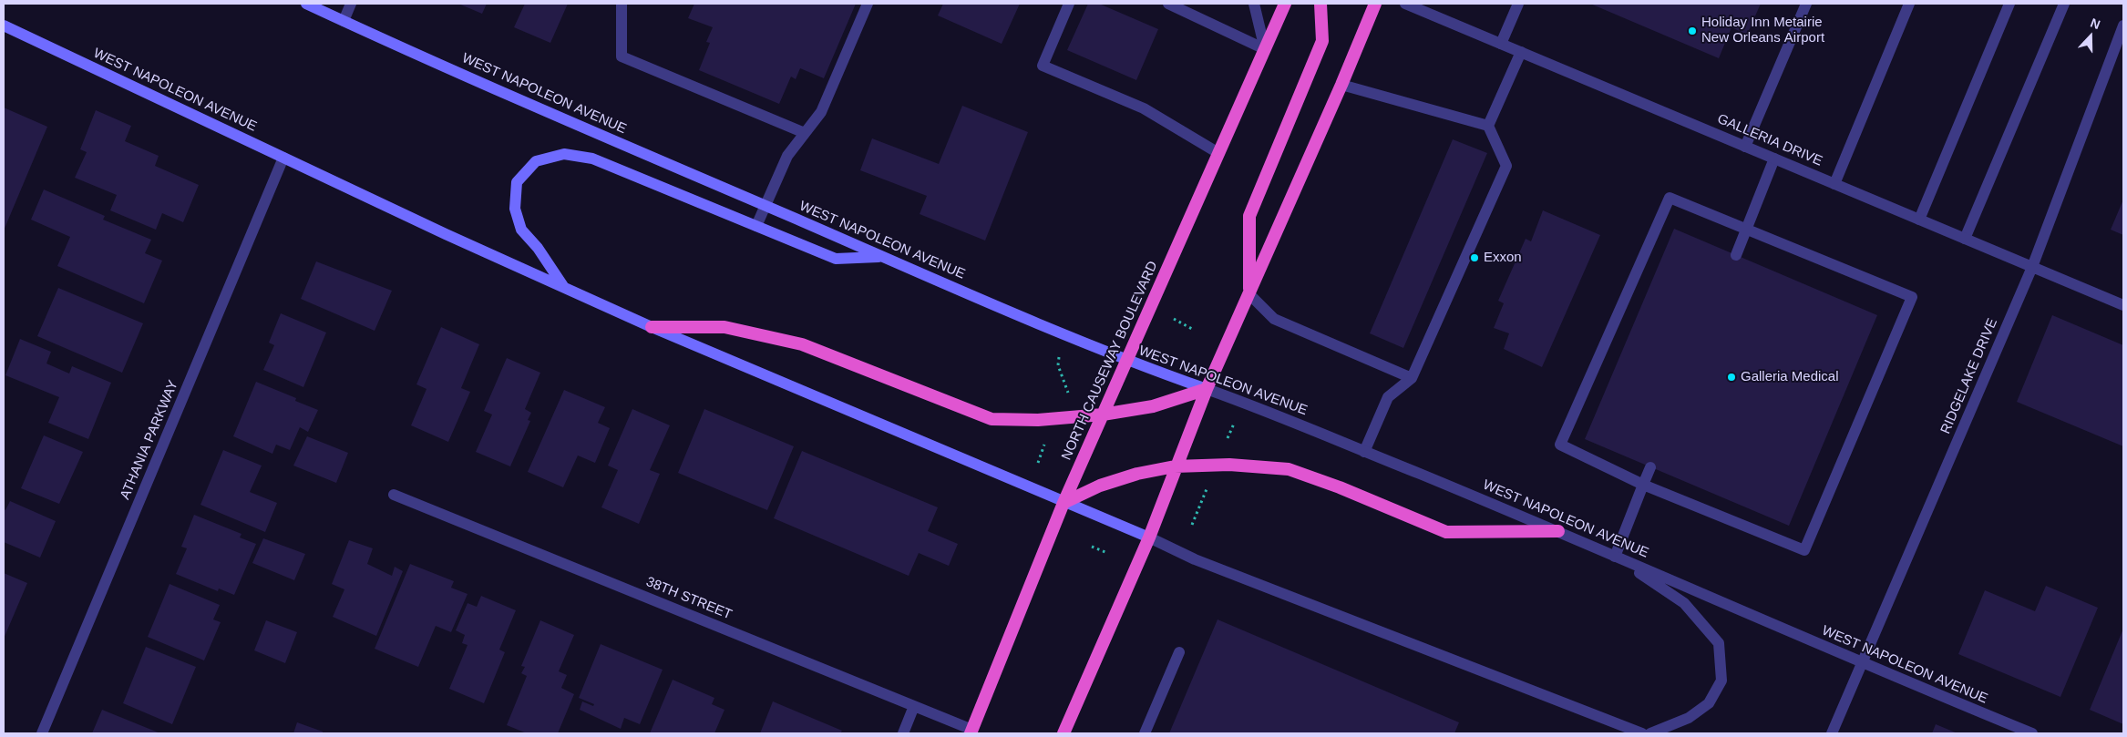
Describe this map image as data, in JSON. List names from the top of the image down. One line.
{"streets":{"highway":["NORTH CAUSEWAY BOULEVARD"],"main road":["WEST NAPOLEON AVENUE"],"street":["GALLERIA DRIVE","RIDGELAKE DRIVE","ATHANIA PARKWAY","38TH STREET"]},"crossings":[["WEST NAPOLEON AVENUE","NORTH CAUSEWAY BOULEVARD"],["WEST NAPOLEON AVENUE","RIDGELAKE DRIVE"],["WEST NAPOLEON AVENUE","ATHANIA PARKWAY"],["GALLERIA DRIVE","RIDGELAKE DRIVE"],["NORTH CAUSEWAY BOULEVARD","38TH STREET"]],"places":["Holiday Inn Metairie New Orleans Airport","Exxon","Galleria Medical"],"north":"top"}
